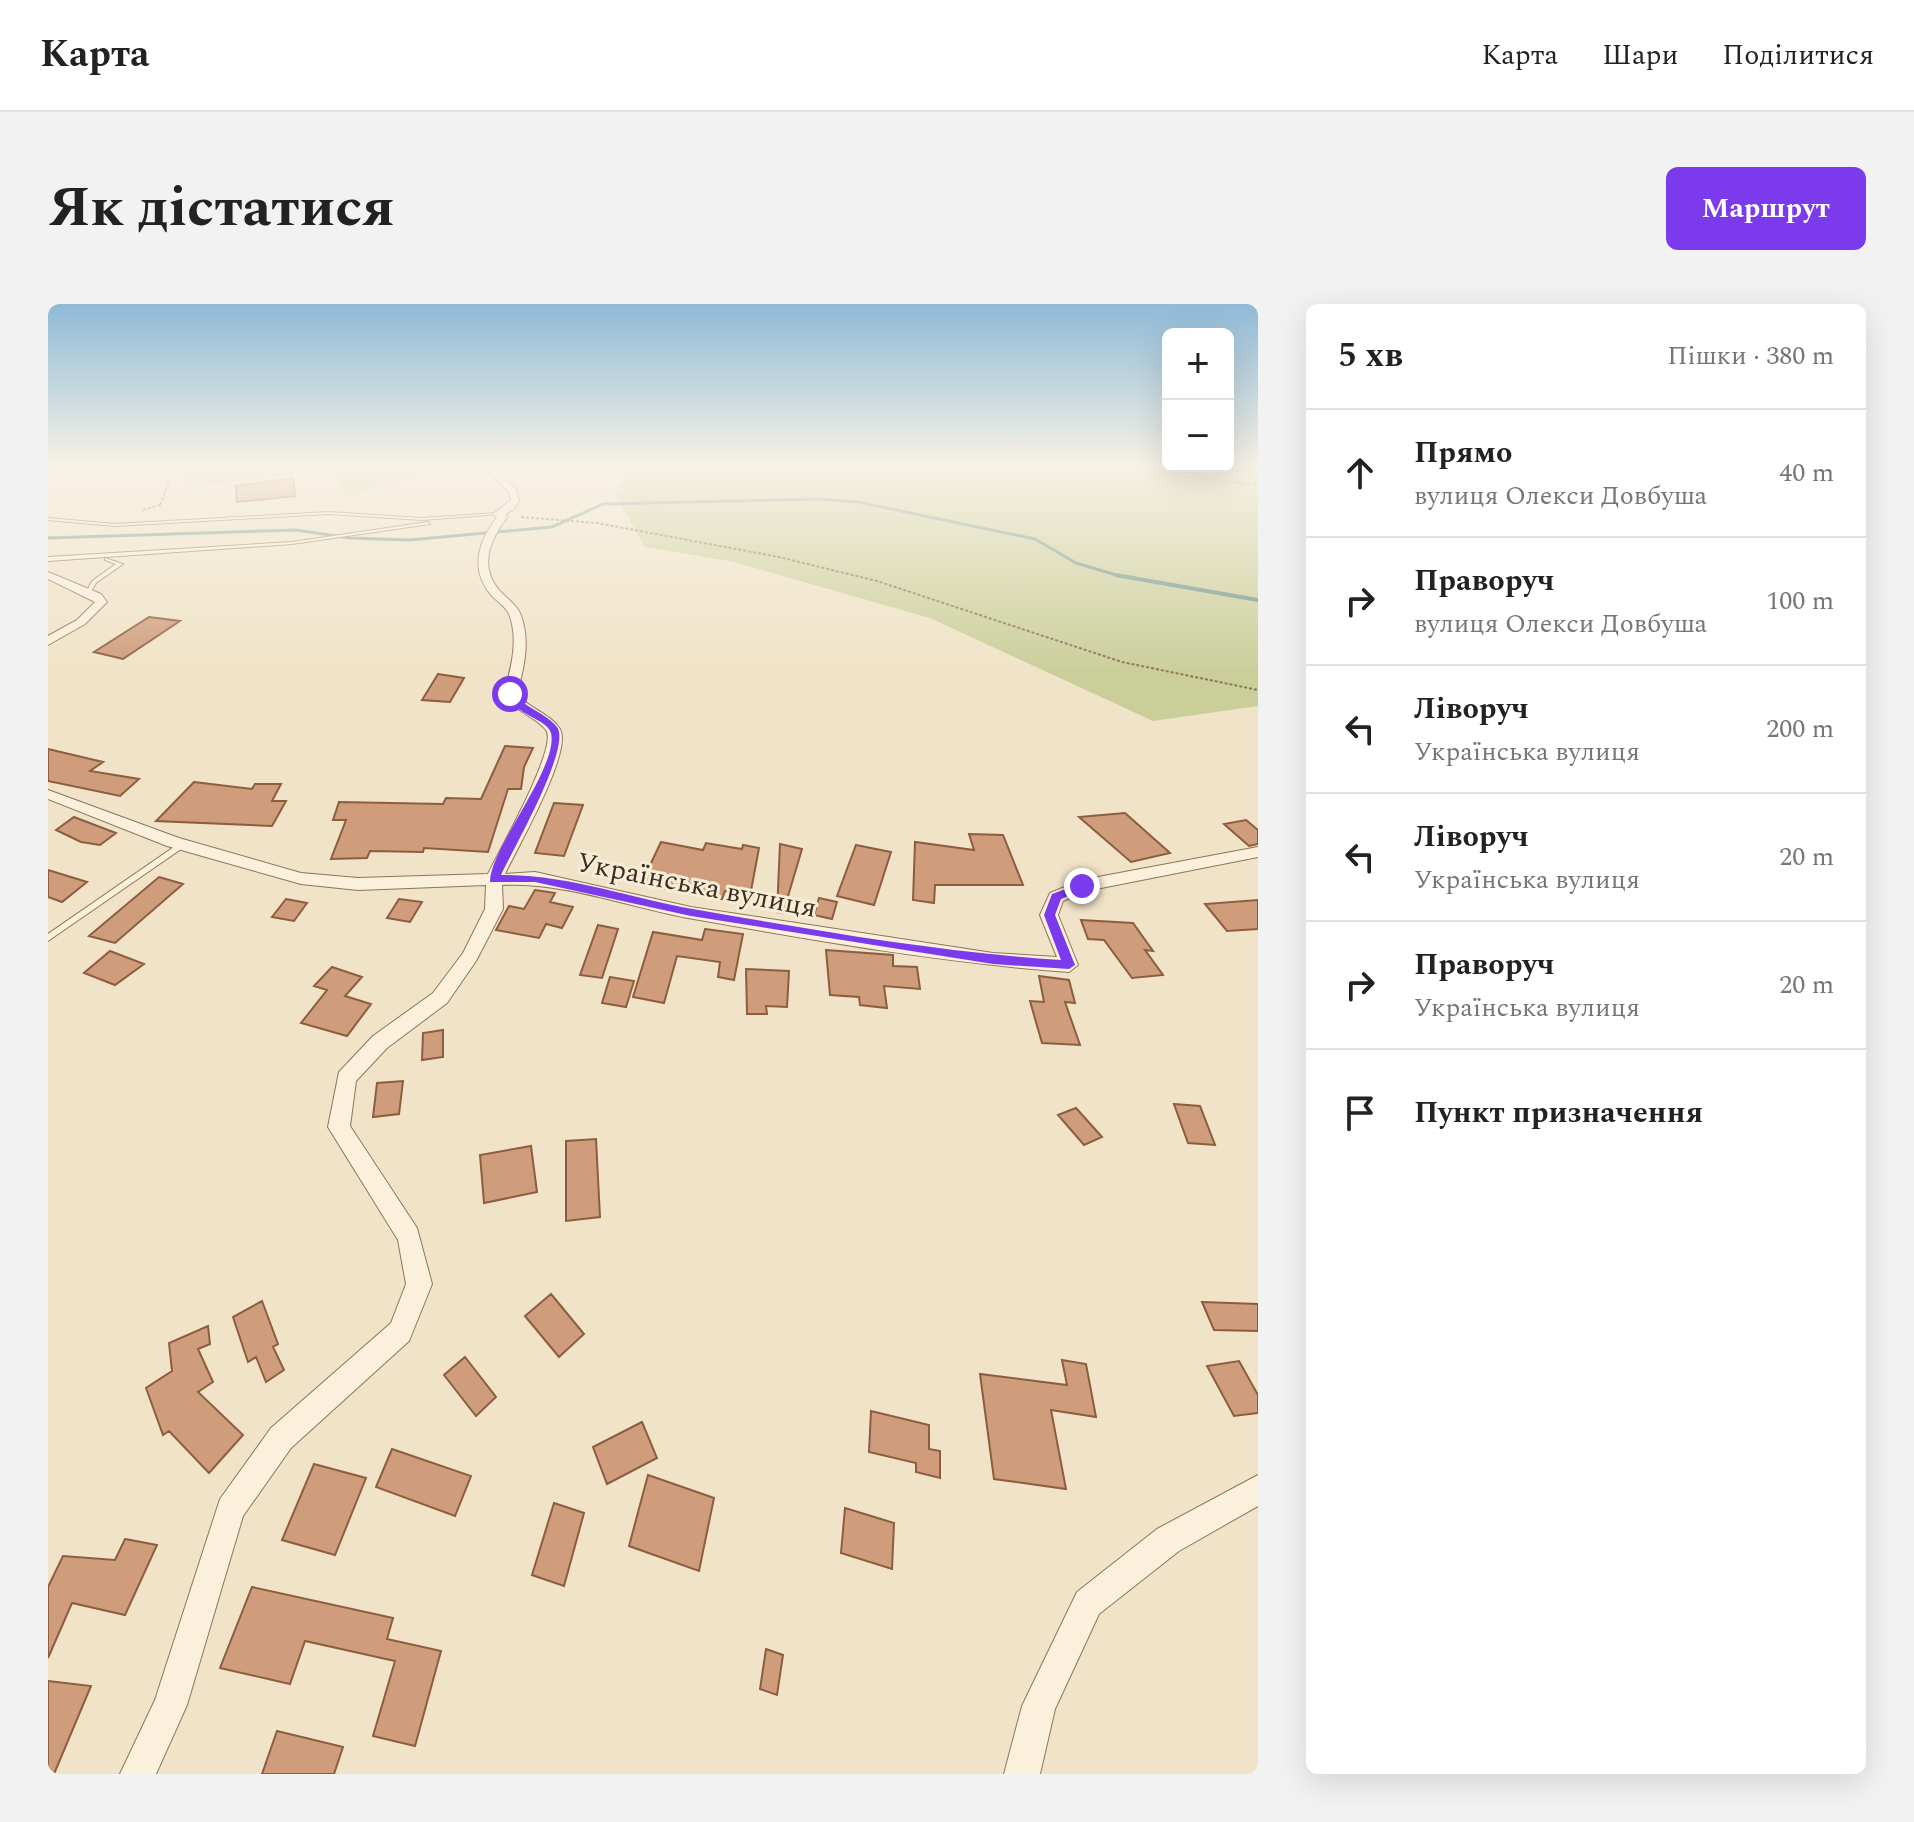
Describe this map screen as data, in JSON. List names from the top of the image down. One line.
{"streets":{"street":["Українська вулиця"]},"page":{"header":"Карта","nav":["Карта","Шари","Поділитися"],"title":"Як дістатися","buttons":"Маршрут","heading":["5 хв","Пішки · 380 m"],"map_buttons":["+","−"],"list":[["Прямо","вулиця Олекси Довбуша","40 m"],["Праворуч","вулиця Олекси Довбуша","100 m"],["Ліворуч","Українська вулиця","200 m"],["Ліворуч","Українська вулиця","20 m"],["Праворуч","Українська вулиця","20 m"],"Пункт призначення"]}}
